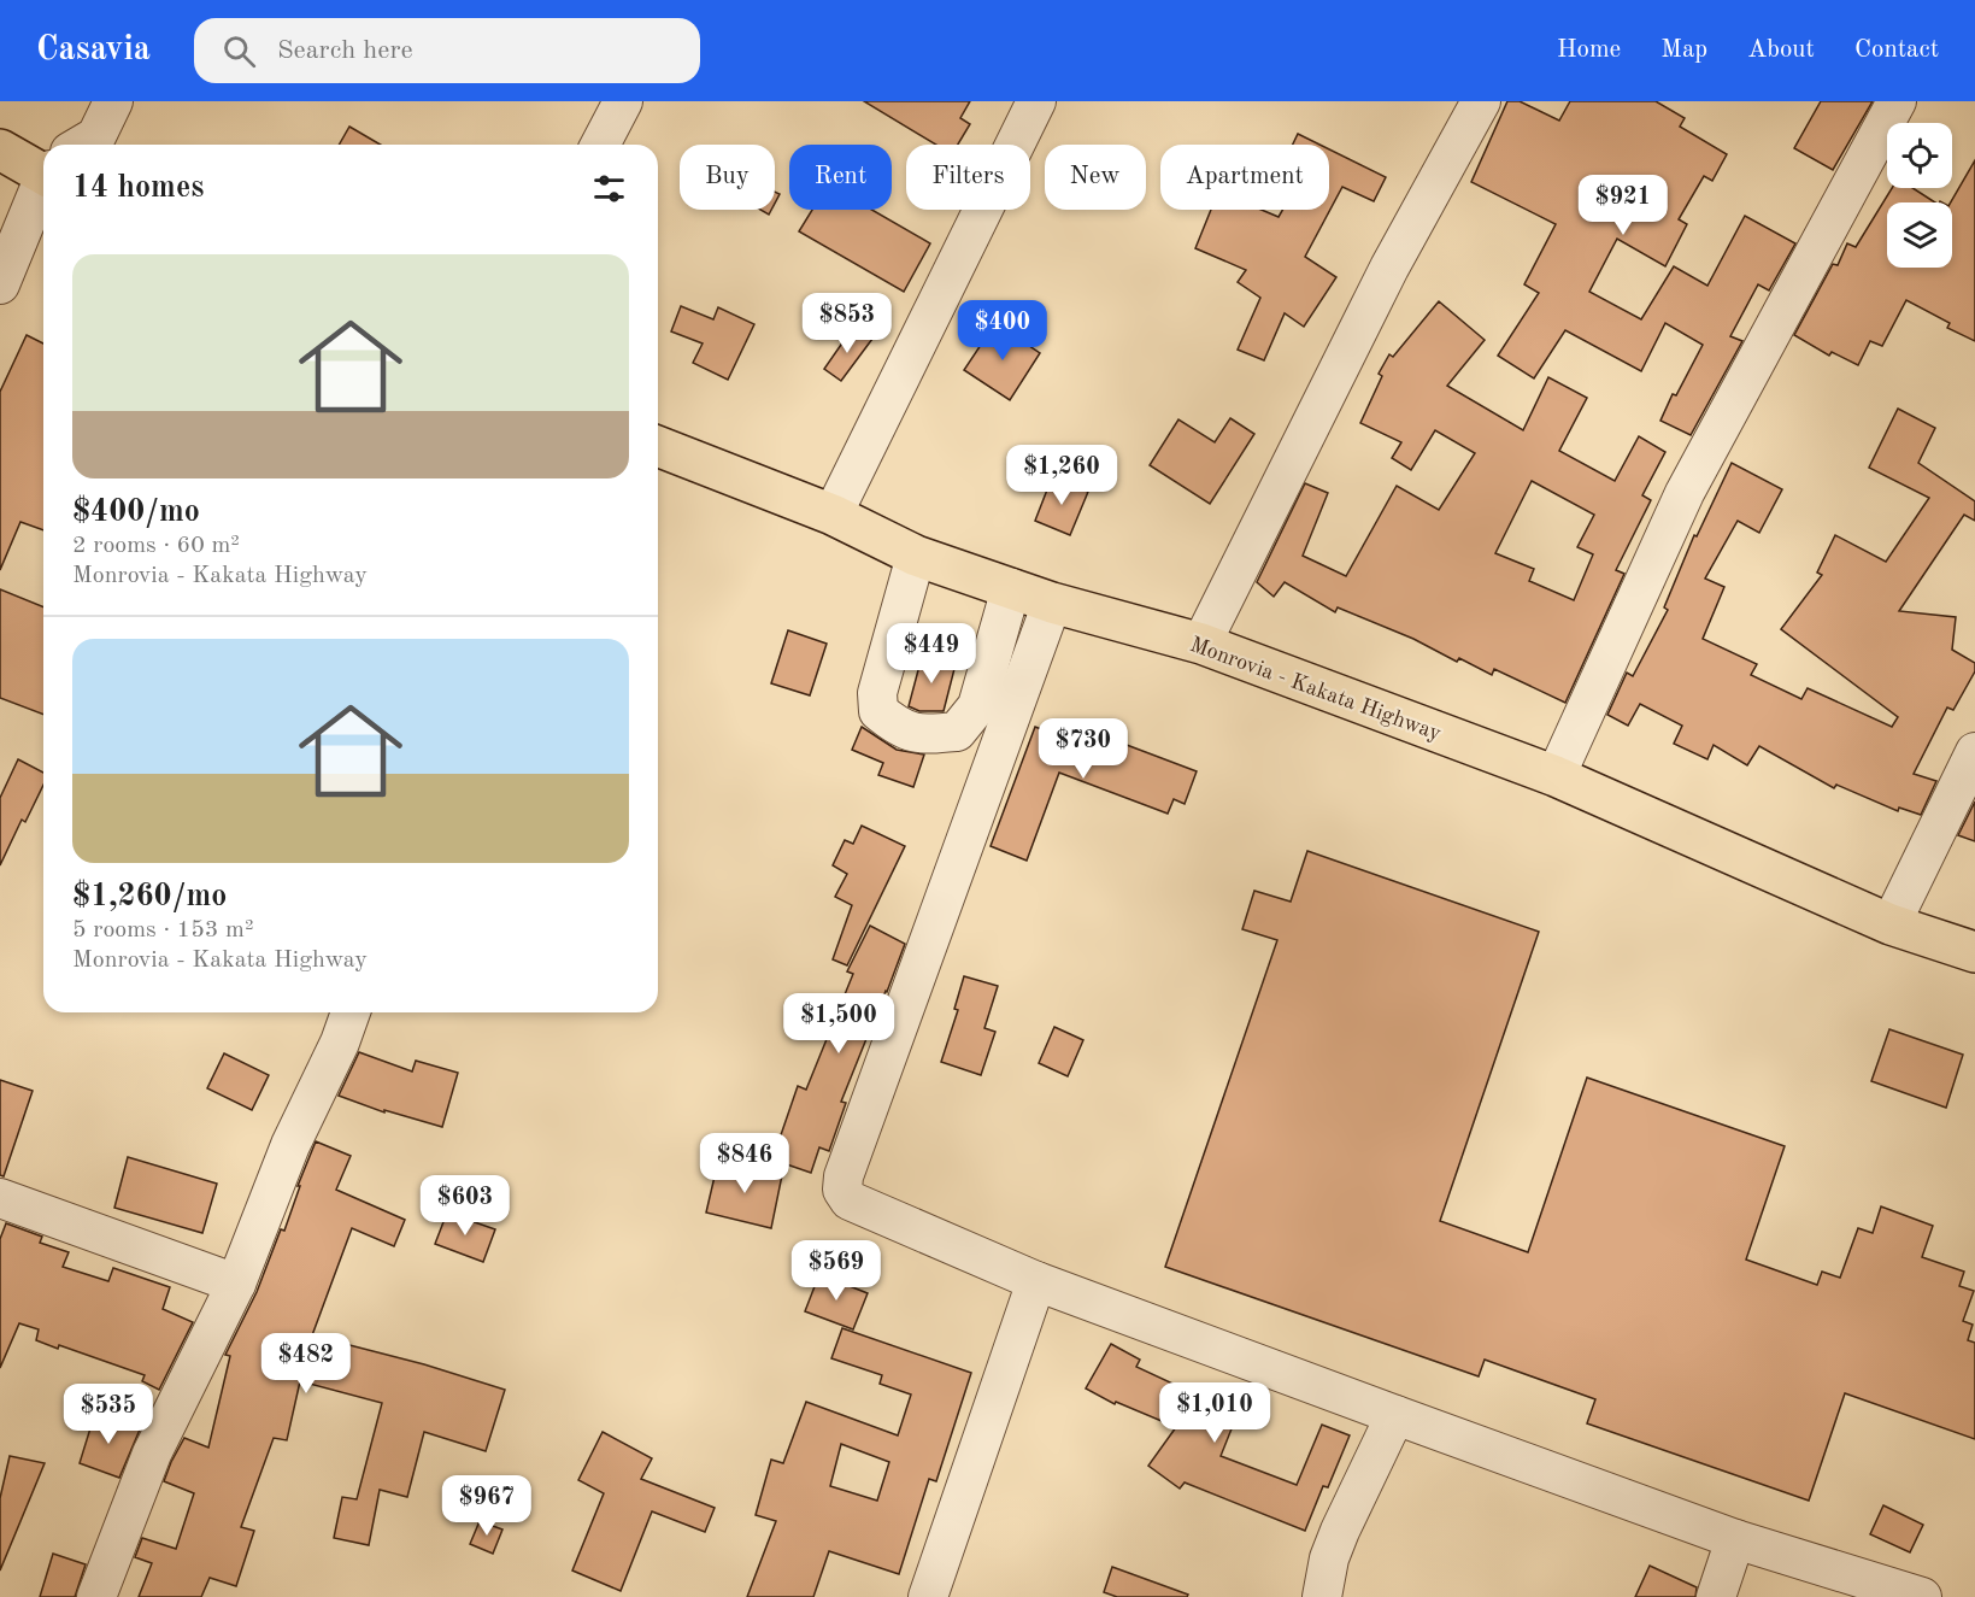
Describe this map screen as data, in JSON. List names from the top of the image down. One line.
{"streets":{"highway":["Monrovia - Kakata Highway"]},"page":{"header":"Casavia","search":"Search here","nav":["Home","Map","About","Contact"],"chip":["Buy","Rent","Filters","New","Apartment"],"heading":"14 homes","price":["$921","$853","$400","$1,260","$449","$730","$1,500","$846","$603","$569","$482","$1,010","$535","$967"],"list":[{"name":"$400/mo","note":"2 rooms · 60 m² · Monrovia - Kakata Highway"},{"name":"$1,260/mo","note":"5 rooms · 153 m² · Monrovia - Kakata Highway"}]}}
